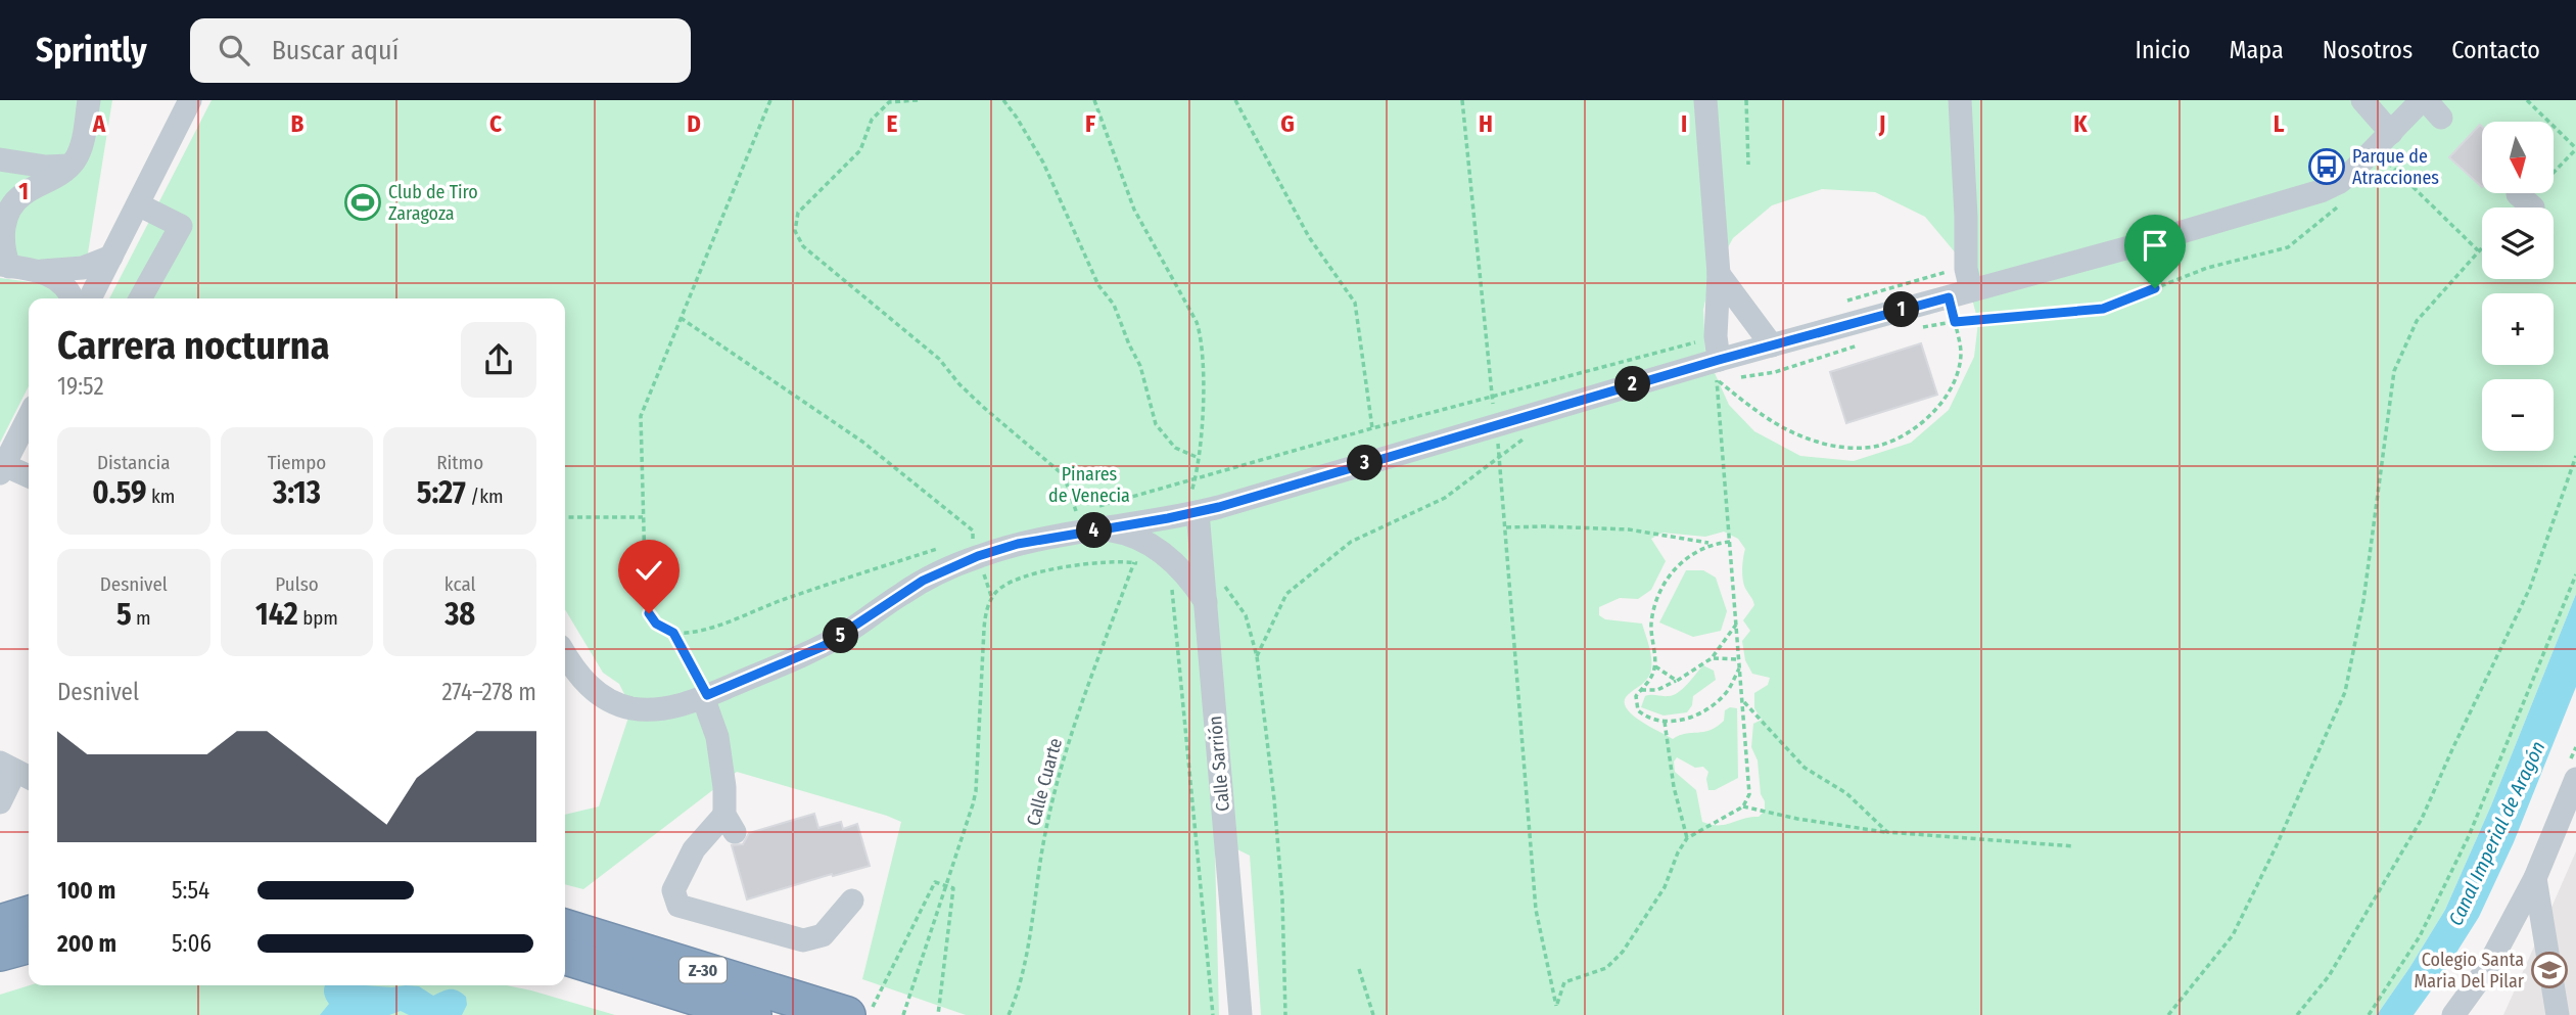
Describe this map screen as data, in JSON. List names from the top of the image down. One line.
{"streets":{"highway":["Z-30"],"street":["Calle Sarrión"],"path":["Calle Cuarte"]},"water":["Canal Imperial de Aragón"],"parks":["Pinares de Venecia"],"places":{"bus stop":["Parque de Atracciones"],"sports":["Club de Tiro Zaragoza"],"school or university":["Colegio Santa Maria Del Pilar"]},"north":"bottom","page":{"header":"Sprintly","search":"Buscar aquí","nav":["Inicio","Mapa","Nosotros","Contacto"],"map_buttons":["+","−"],"pins":["1","2","3","4","5"],"heading":["Carrera nocturna","19:52"],"stats":[["Distancia","0.59 km"],["Tiempo","3:13"],["Ritmo","5:27 /km"],["Desnivel","5 m"],["Pulso","142 bpm"],["kcal","38"]],"chart":["Desnivel","274–278 m"],"list":[{"name":"100 m","note":"5:54"},{"name":"200 m","note":"5:06"}]},"grid":{"columns":["A","B","C","D","E","F","G","H","I","J","K","L"],"rows":["1"]}}
